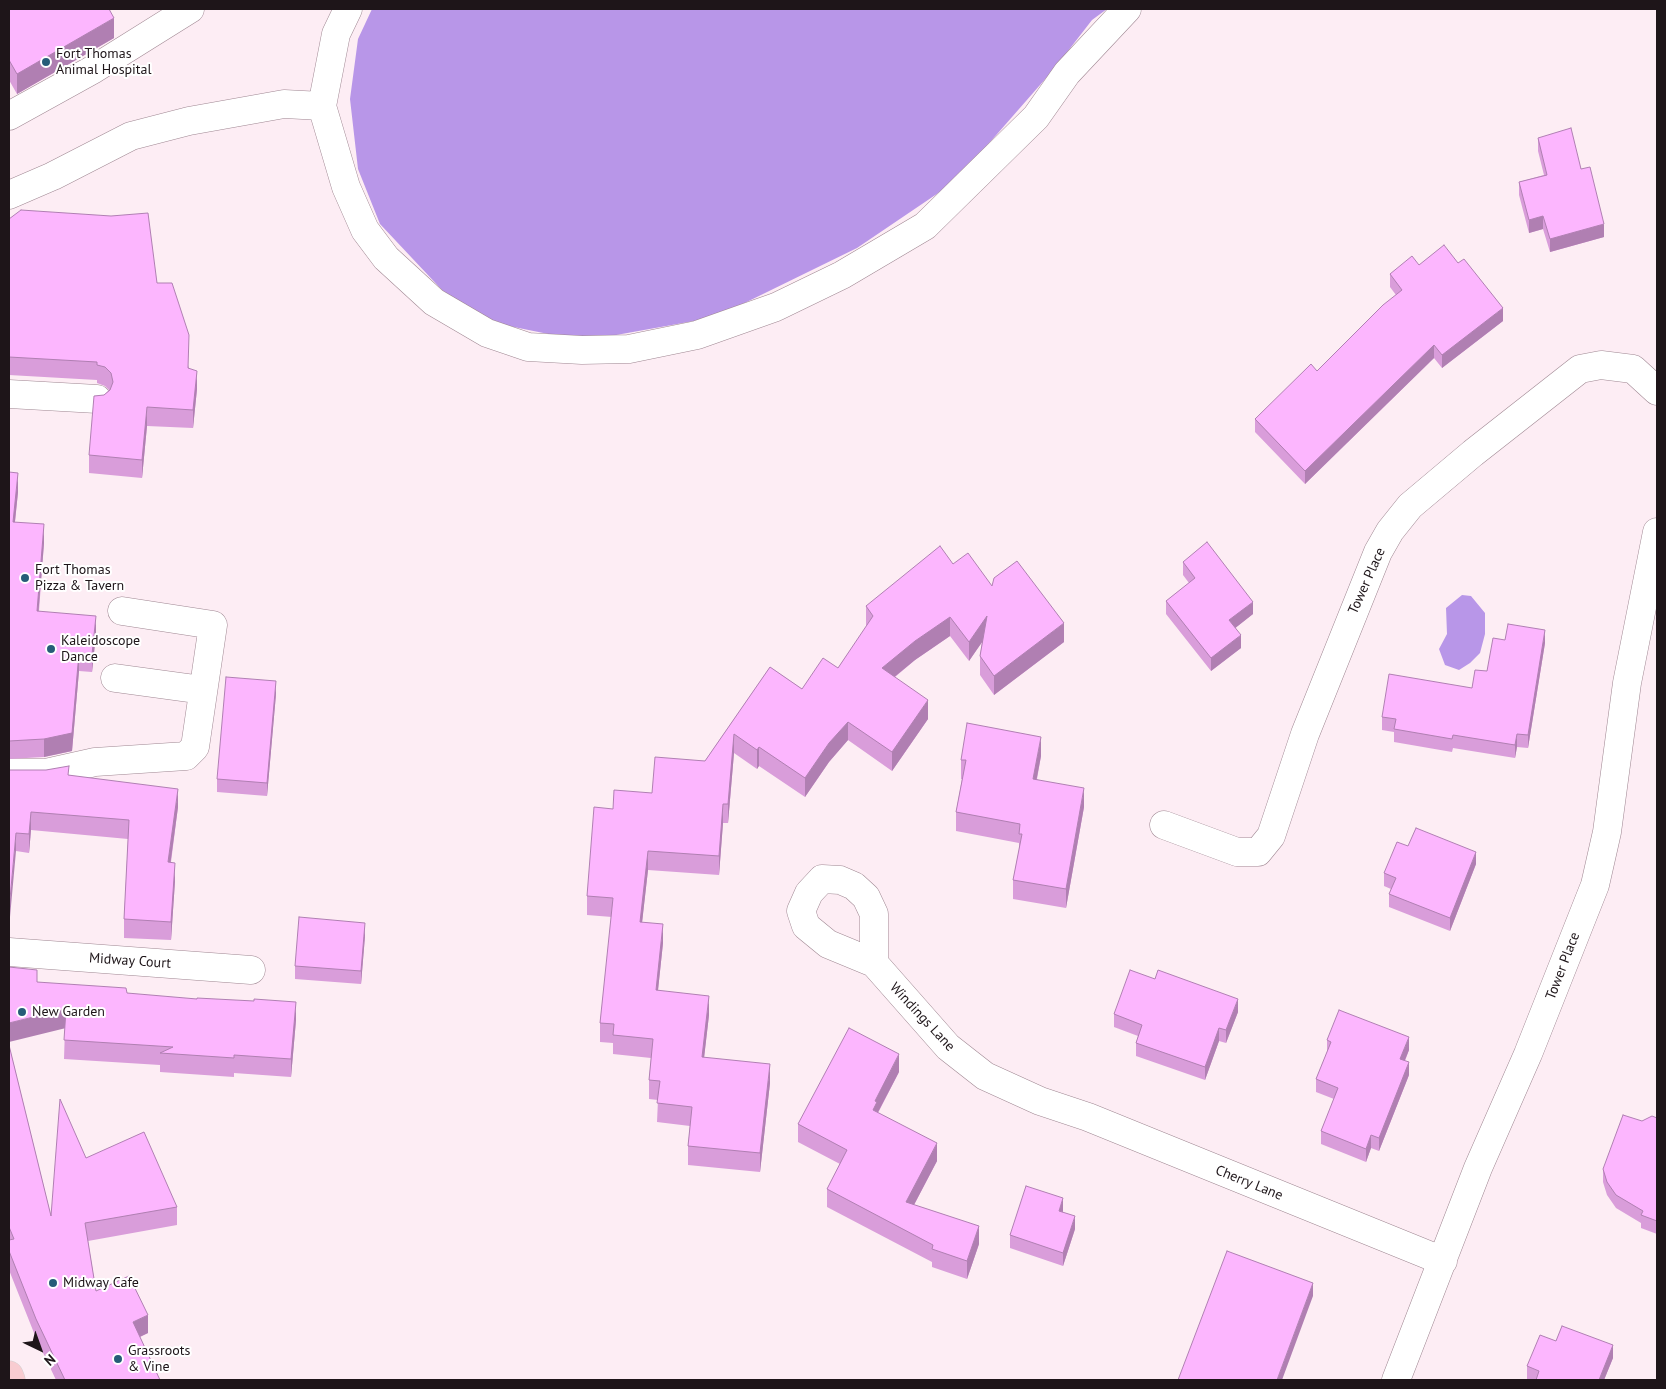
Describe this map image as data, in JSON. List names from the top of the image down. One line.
{"streets":{"street":["Tower Place","Midway Court","Windings Lane","Cherry Lane"]},"crossings":[["Tower Place","Cherry Lane"],["Windings Lane","Cherry Lane"]],"places":["Fort Thomas Animal Hospital","Fort Thomas Pizza & Tavern","Kaleidoscope Dance","New Garden","Midway Cafe","Grassroots & Vine"],"north":"bottom right"}
